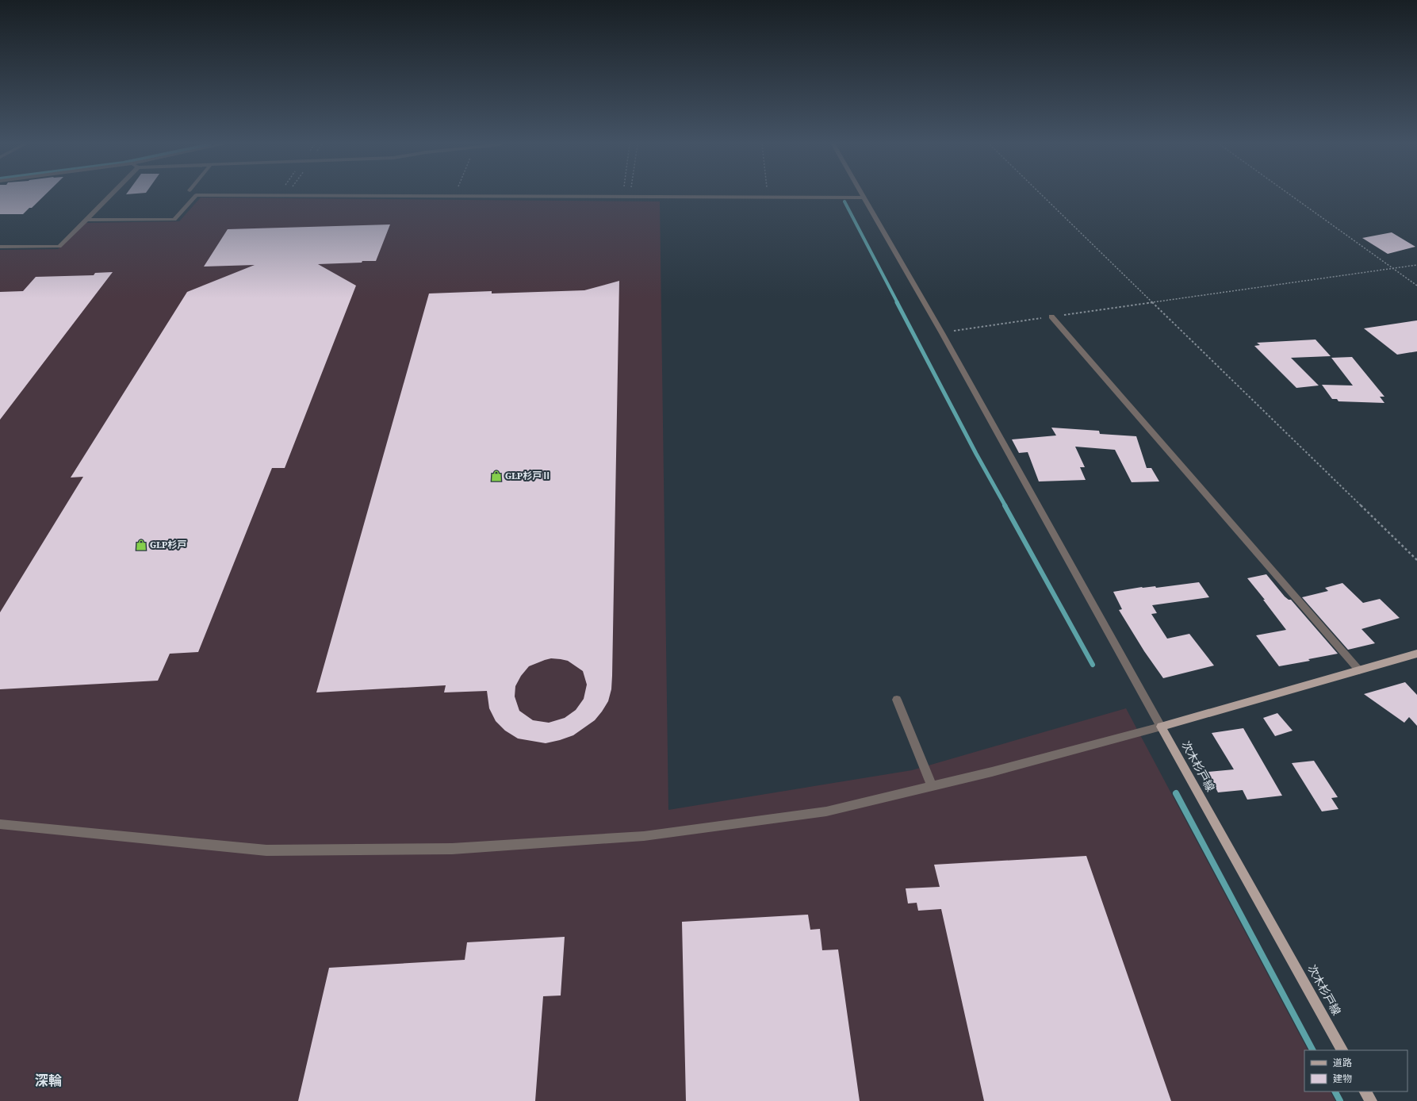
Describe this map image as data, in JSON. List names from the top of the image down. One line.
{"streets":{"main road":["次木杉戸線"]},"districts":["深輪"],"places":{"shop":["GLP杉戸Ⅱ","GLP杉戸"]},"legend":["道路","建物"]}
